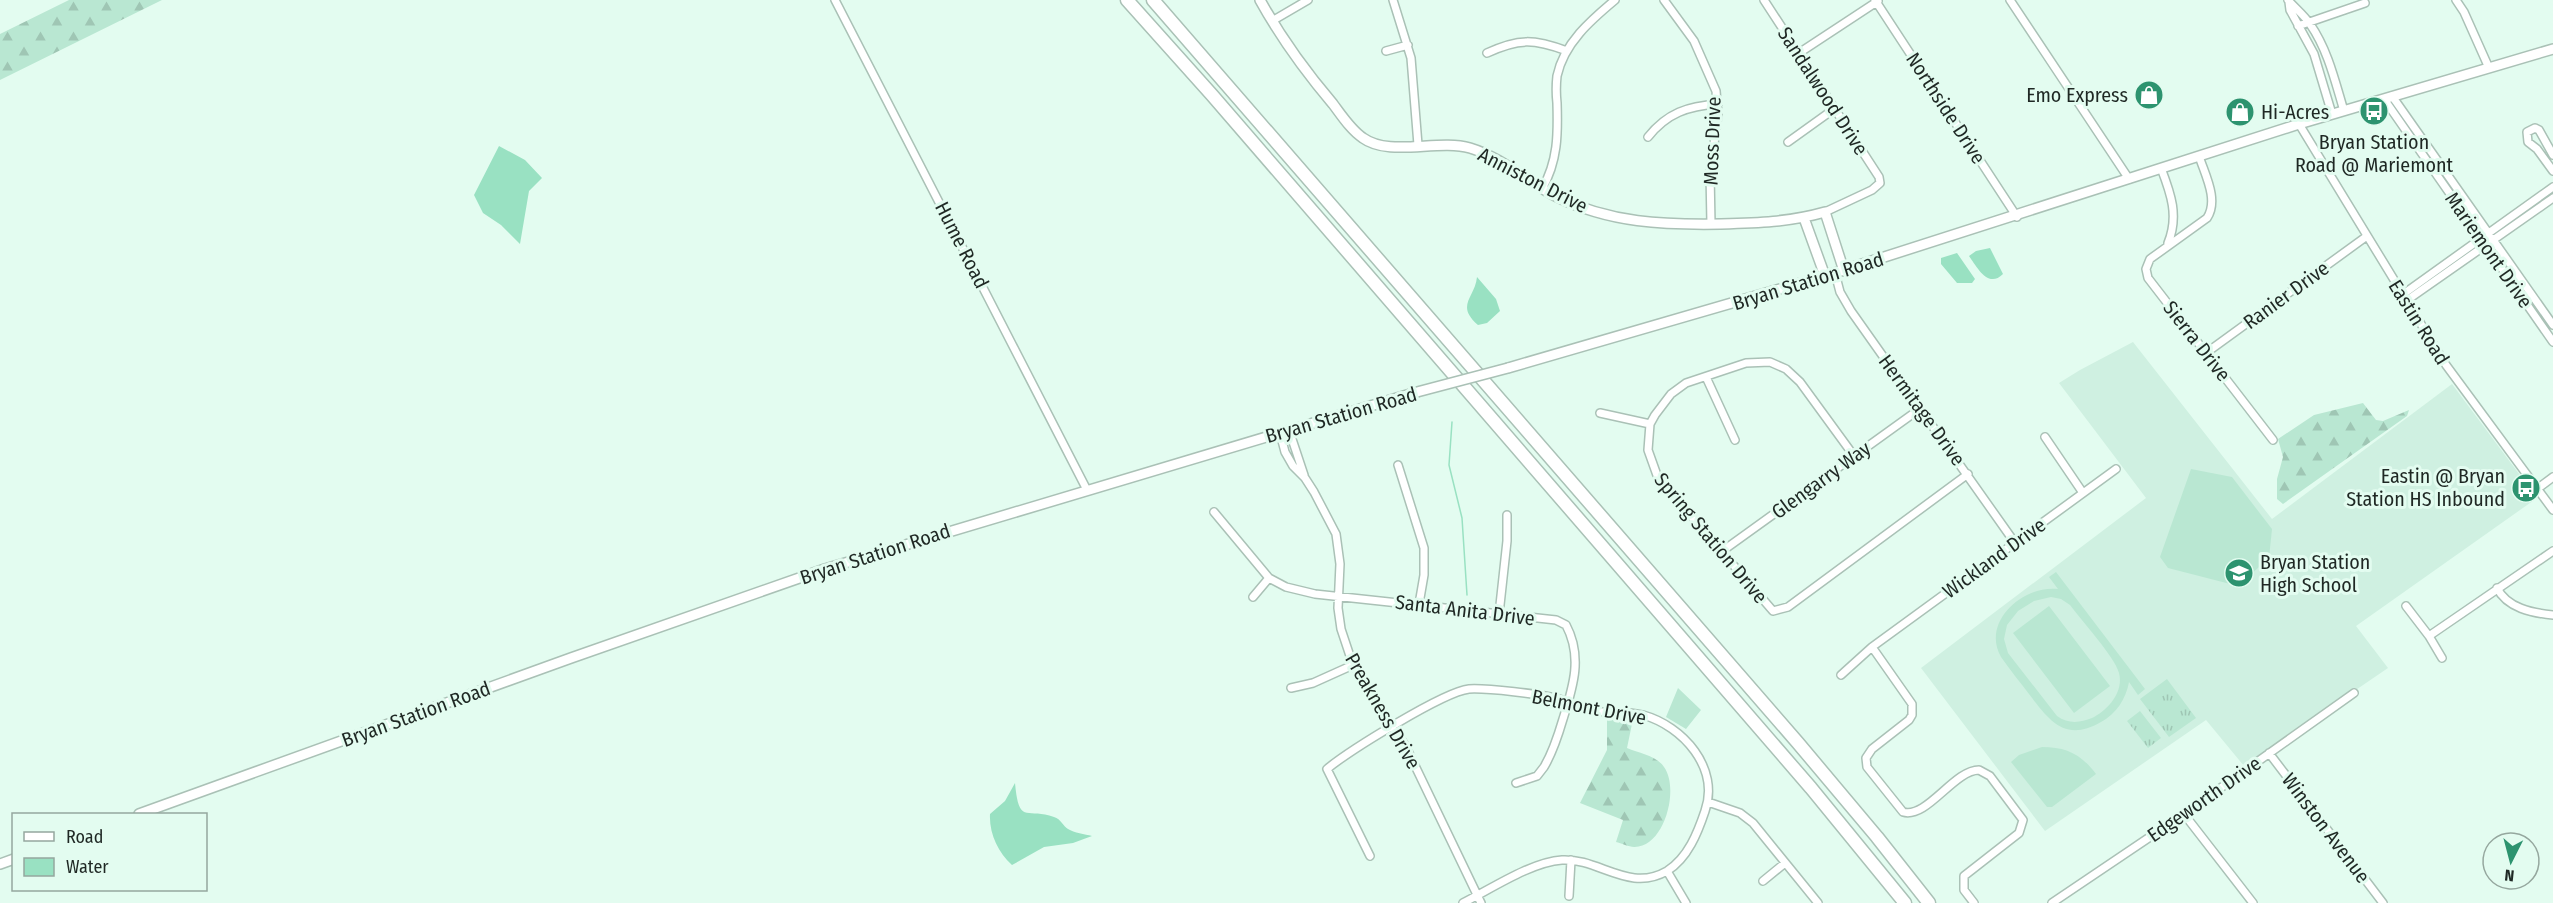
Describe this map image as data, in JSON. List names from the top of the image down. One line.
{"streets":{"main road":["Anniston Drive","Bryan Station Road"],"street":["Sandalwood Drive","Northside Drive","Moss Drive","Hume Road","Mariemont Drive","Ranier Drive","Eastin Road","Sierra Drive","Hermitage Drive","Glengarry Way","Spring Station Drive","Wickland Drive","Santa Anita Drive","Belmont Drive","Preakness Drive","Edgeworth Drive","Winston Avenue"]},"crossings":[["Sandalwood Drive","Anniston Drive"],["Northside Drive","Bryan Station Road"],["Moss Drive","Anniston Drive"],["Hume Road","Bryan Station Road"],["Mariemont Drive","Bryan Station Road"],["Bryan Station Road","Eastin Road"],["Bryan Station Road","Sierra Drive"],["Bryan Station Road","Hermitage Drive"],["Bryan Station Road","Preakness Drive"],["Ranier Drive","Eastin Road"],["Ranier Drive","Sierra Drive"],["Hermitage Drive","Glengarry Way"],["Hermitage Drive","Spring Station Drive"],["Hermitage Drive","Wickland Drive"],["Glengarry Way","Spring Station Drive"],["Santa Anita Drive","Belmont Drive"],["Santa Anita Drive","Preakness Drive"],["Belmont Drive","Preakness Drive"],["Edgeworth Drive","Winston Avenue"]],"places":{"shop":["Emo Express","Hi-Acres"],"bus stop":["Bryan Station Road @ Mariemont","Eastin @ Bryan Station HS Inbound"],"school or university":["Bryan Station High School"]},"legend":["Road","Water"],"north":"bottom"}
